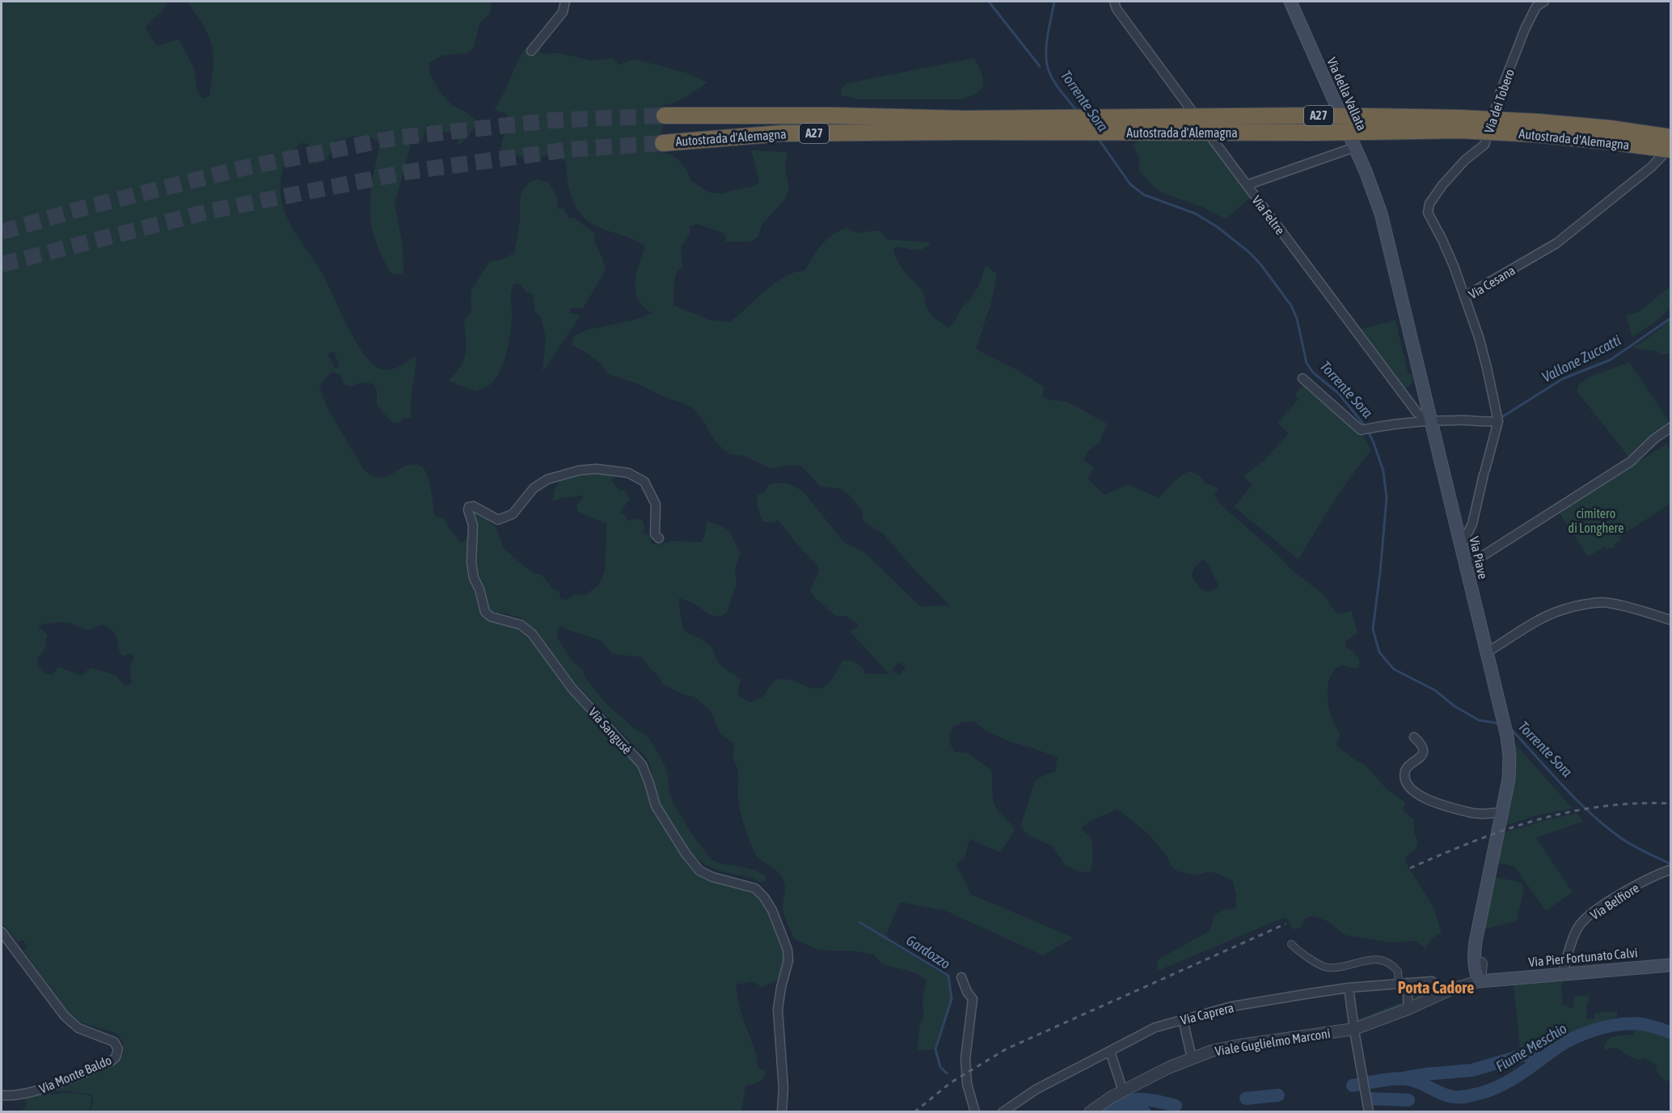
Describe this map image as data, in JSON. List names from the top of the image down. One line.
{"streets":{"highway":["A27","Autostrada d'Alemagna"],"main road":["Via della Vallata","Via Piave","Via Pier Fortunato Calvi"],"street":["Via dei Tobero","Via Feltre","Via Cesana","Via Sangusè","Via Belfiore","Via Caprera","Viale Guglielmo Marconi","Via Monte Baldo"]},"crossings":[["Via della Vallata","Via Piave"],["Via dei Tobero","Via Cesana"],["Autostrada d'Alemagna","Via Cesana"],["Via Feltre","Via Piave"],["Via Piave","Via Pier Fortunato Calvi"],["Via Piave","Viale Guglielmo Marconi"],["Via Belfiore","Via Pier Fortunato Calvi"],["Via Pier Fortunato Calvi","Viale Guglielmo Marconi"]],"districts":["Porta Cadore"],"water":["Torrente Sora","Vallone Zuccatti","Gardozzo","Fiume Meschio"],"parks":["cimitero di Longhere"]}
